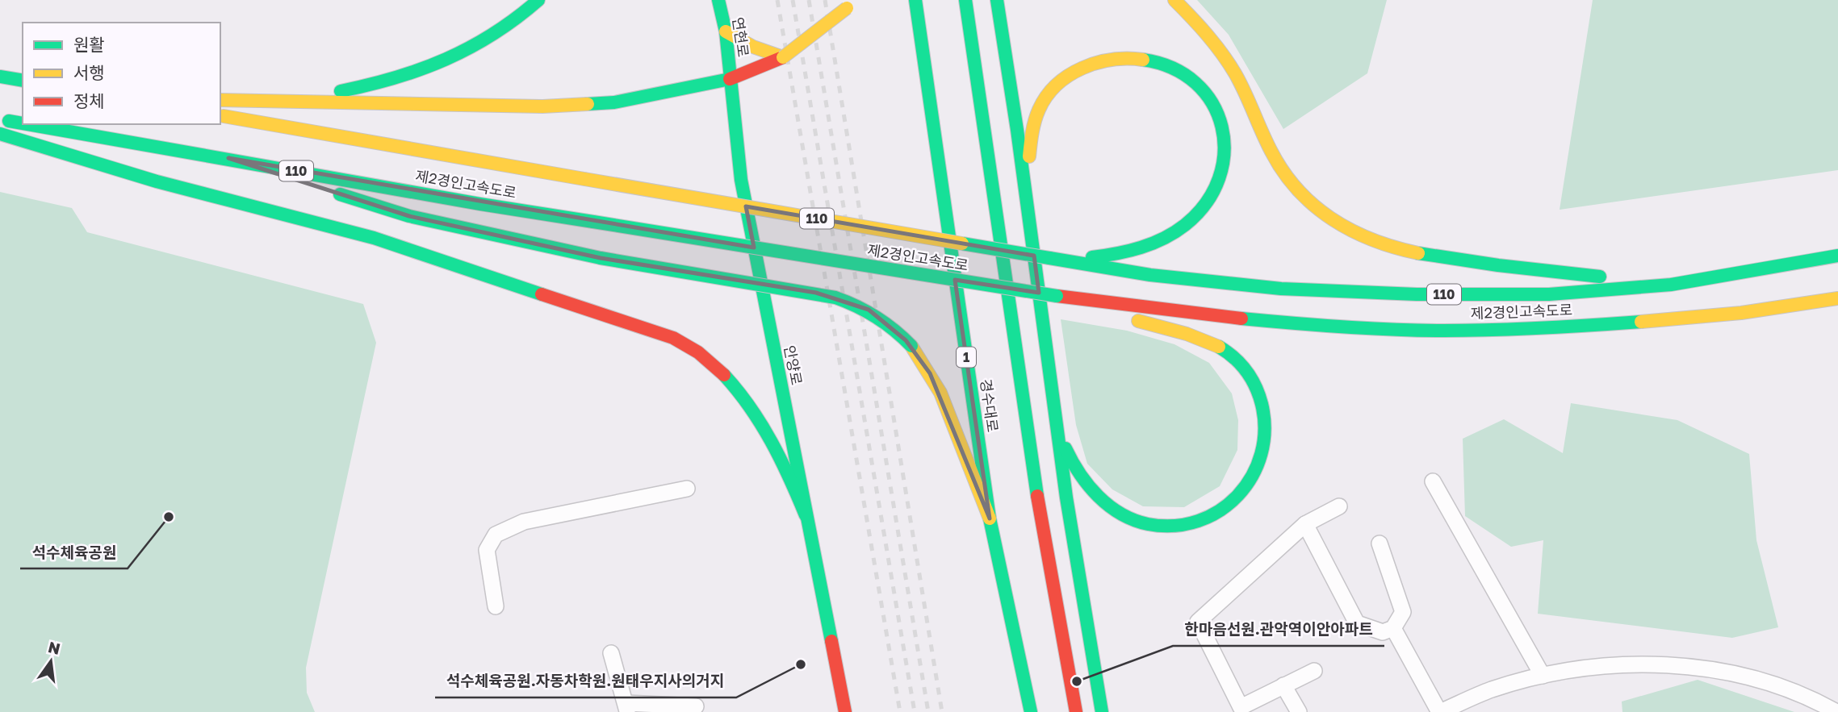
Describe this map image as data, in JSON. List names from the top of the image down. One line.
{"streets":{"main road":["연현로","110","제2경인고속도로","1","안양로","경수대로"]},"crossings":[["연현로","안양로"]],"places":["석수체육공원","석수체육공원.자동차학원.원태우지사의거지","한마음선원.관악역이안아파트"],"legend":["원활","서행","정체"],"north":"top"}
